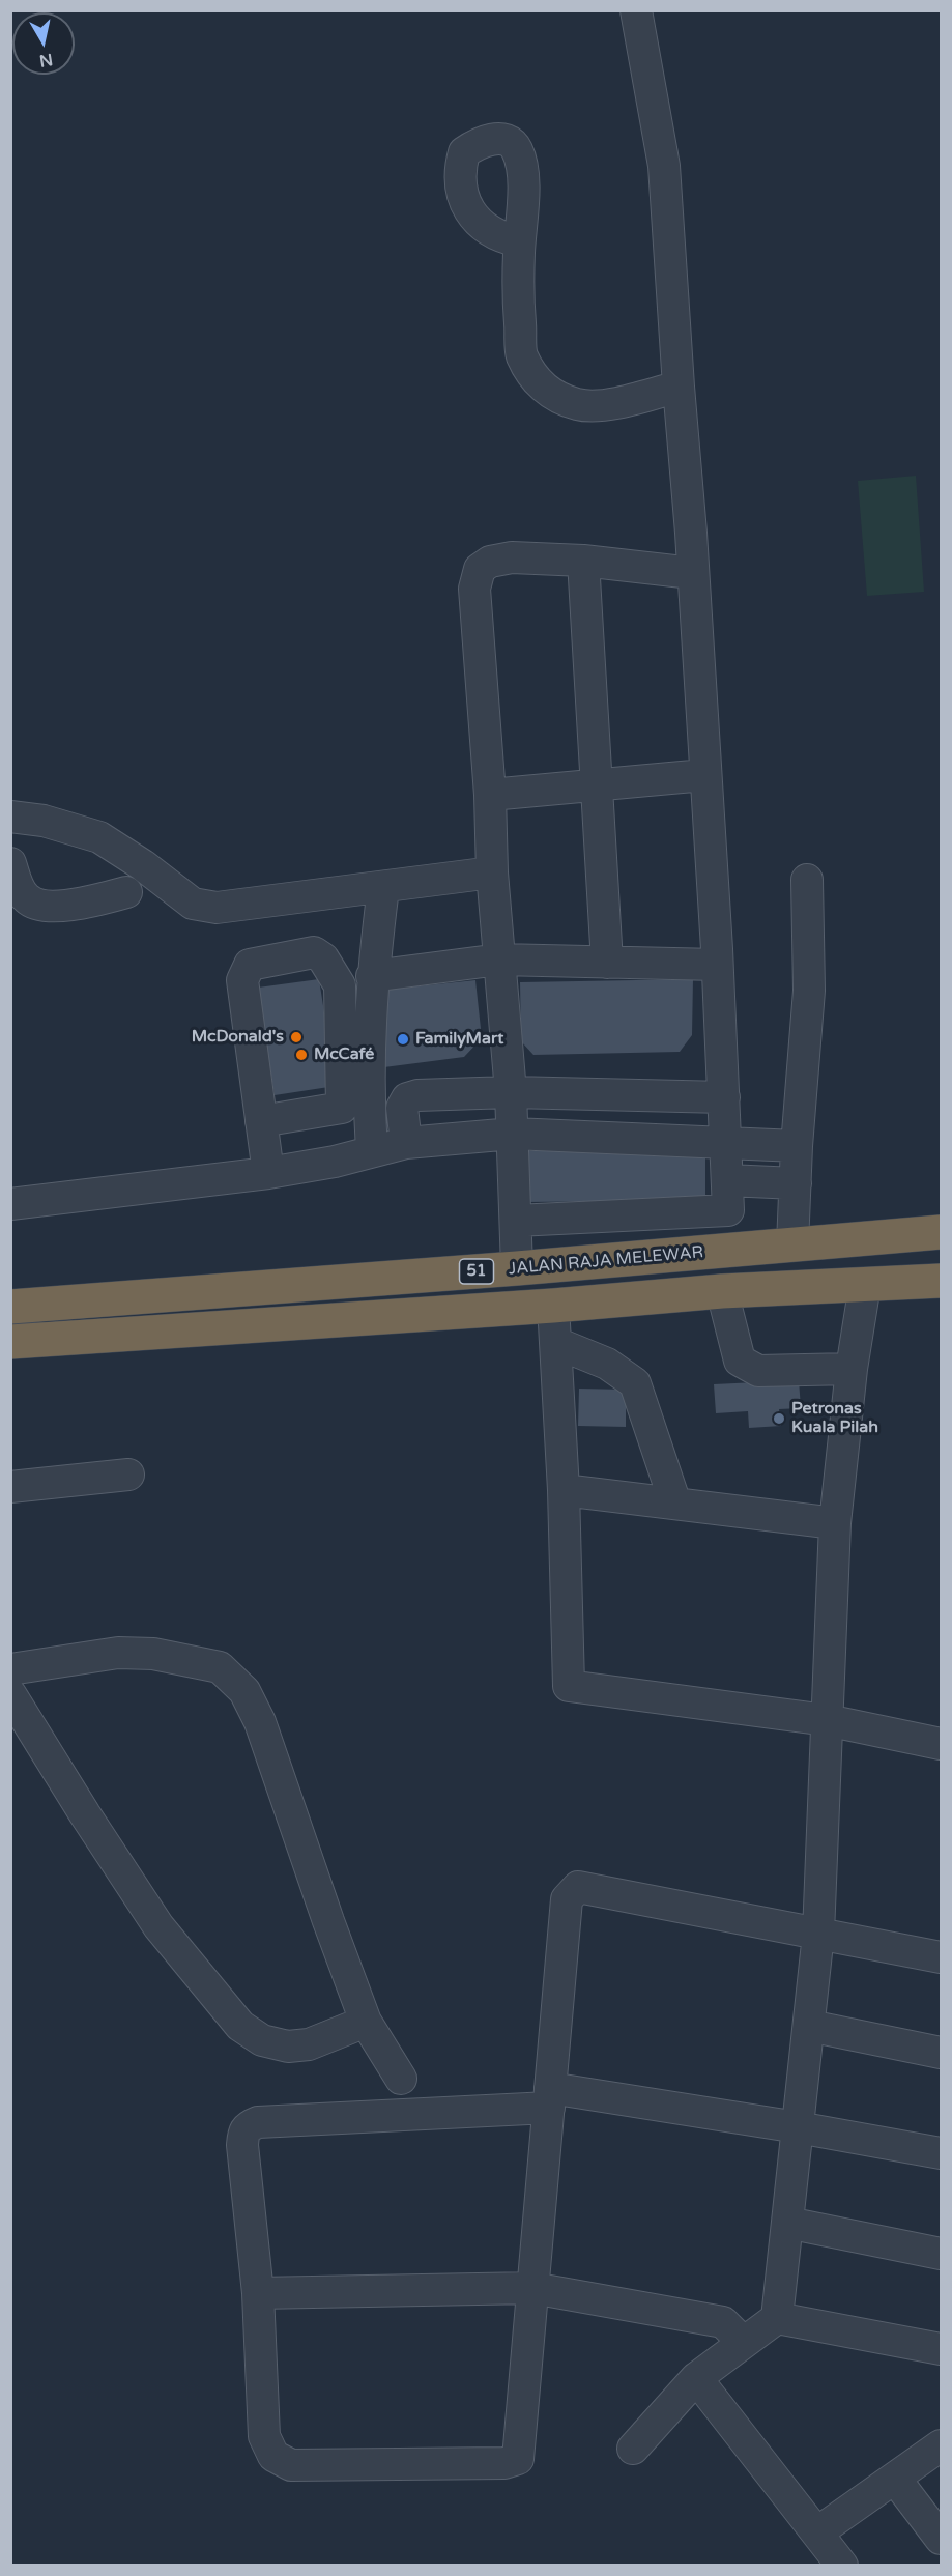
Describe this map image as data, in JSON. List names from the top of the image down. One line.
{"streets":{"highway":["JALAN RAJA MELEWAR","51"]},"places":["McDonald's","FamilyMart","McCafé","Petronas Kuala Pilah"],"north":"bottom"}
